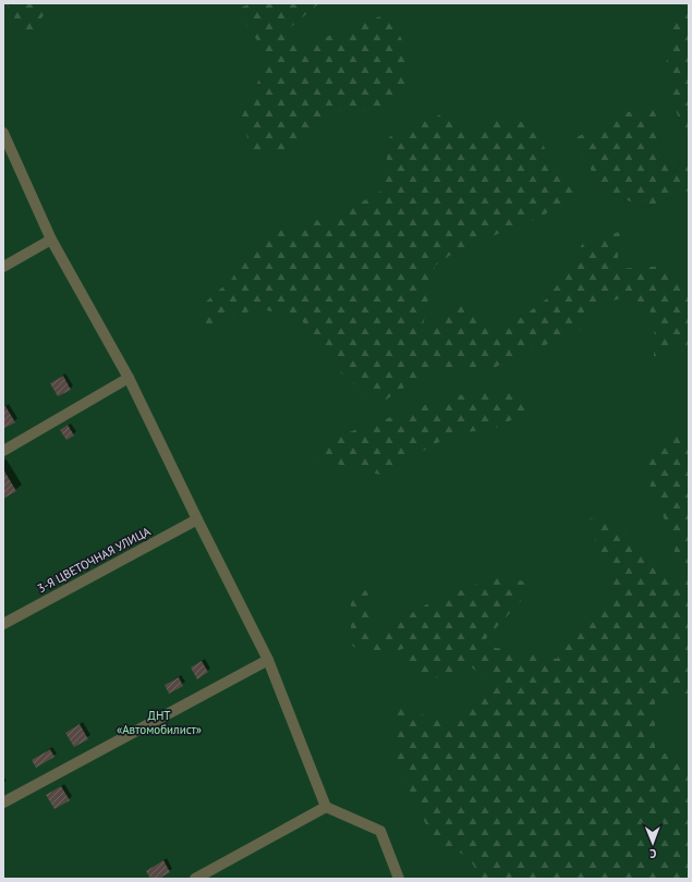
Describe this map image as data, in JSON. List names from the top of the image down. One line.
{"streets":{"street":["3-Я ЦВЕТОЧНАЯ УЛИЦА"]},"parks":["ДНТ «Автомобилист»"],"north":"bottom"}
